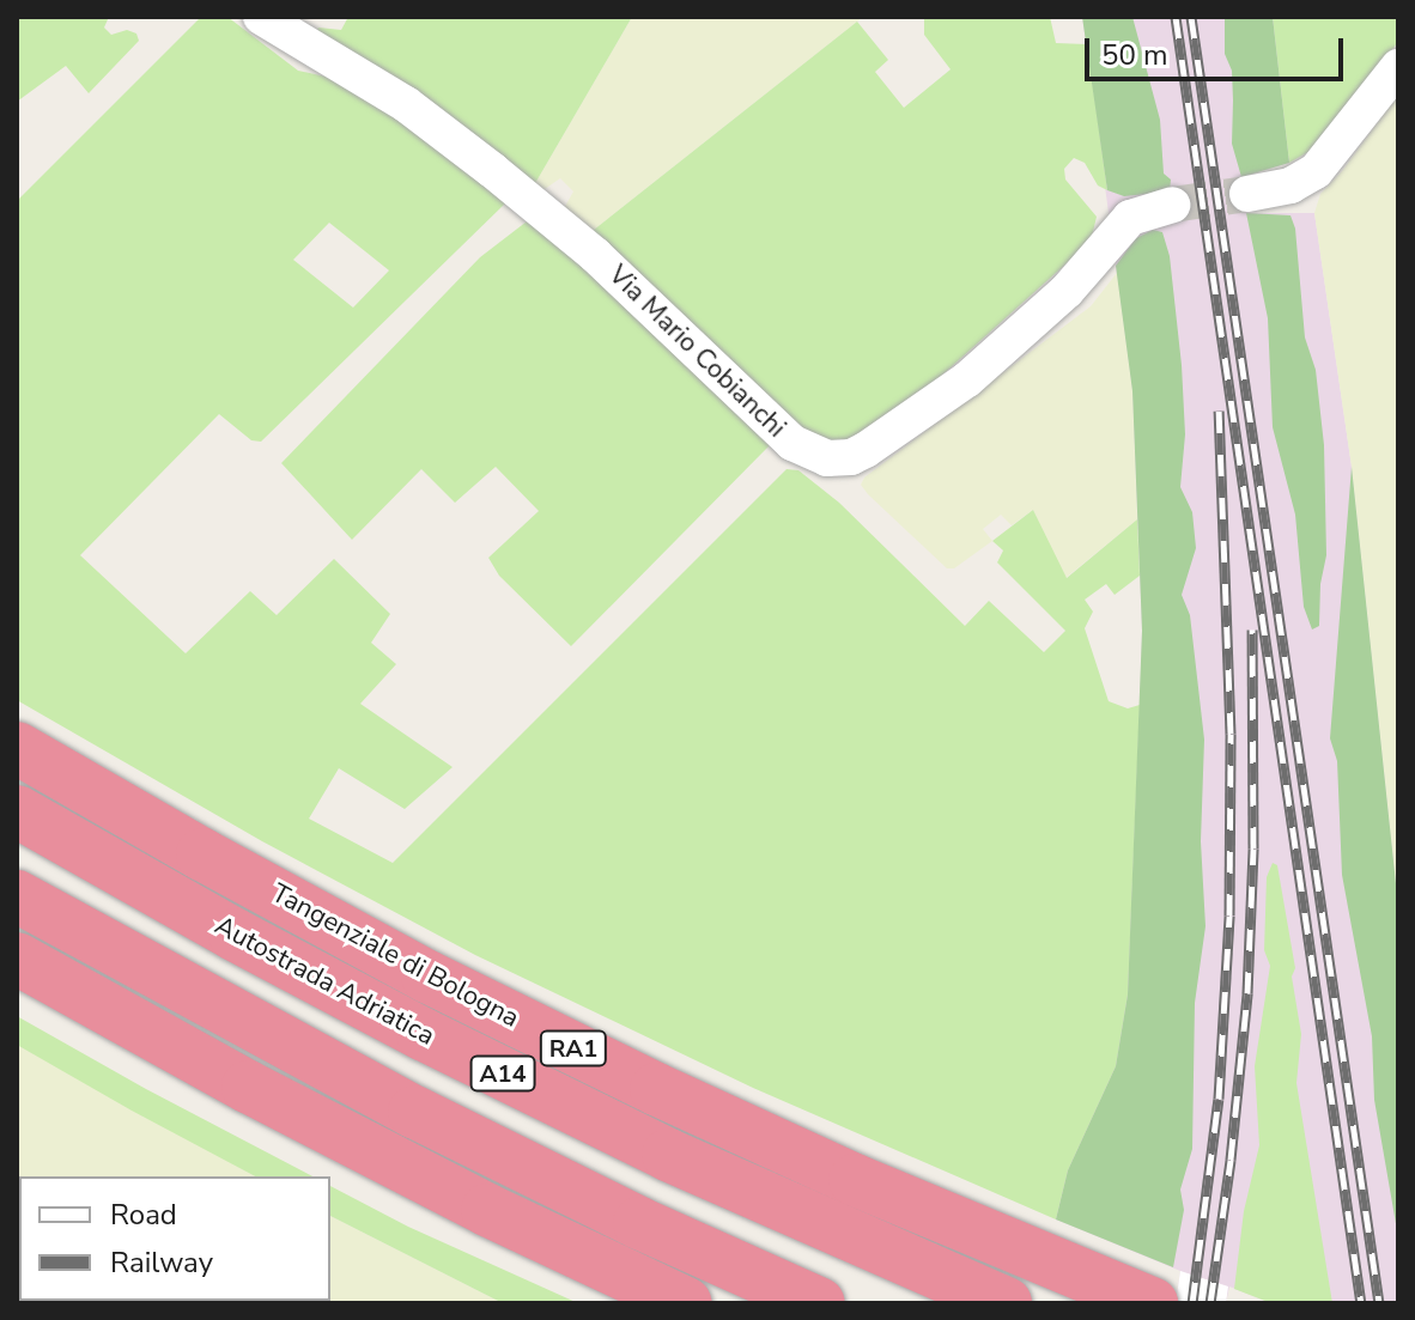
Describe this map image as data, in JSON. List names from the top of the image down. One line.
{"streets":{"highway":["Tangenziale di Bologna","Autostrada Adriatica","RA1","A14"],"street":["Via Mario Cobianchi"]},"legend":["Road","Railway"],"scale_bar":"50 m"}
